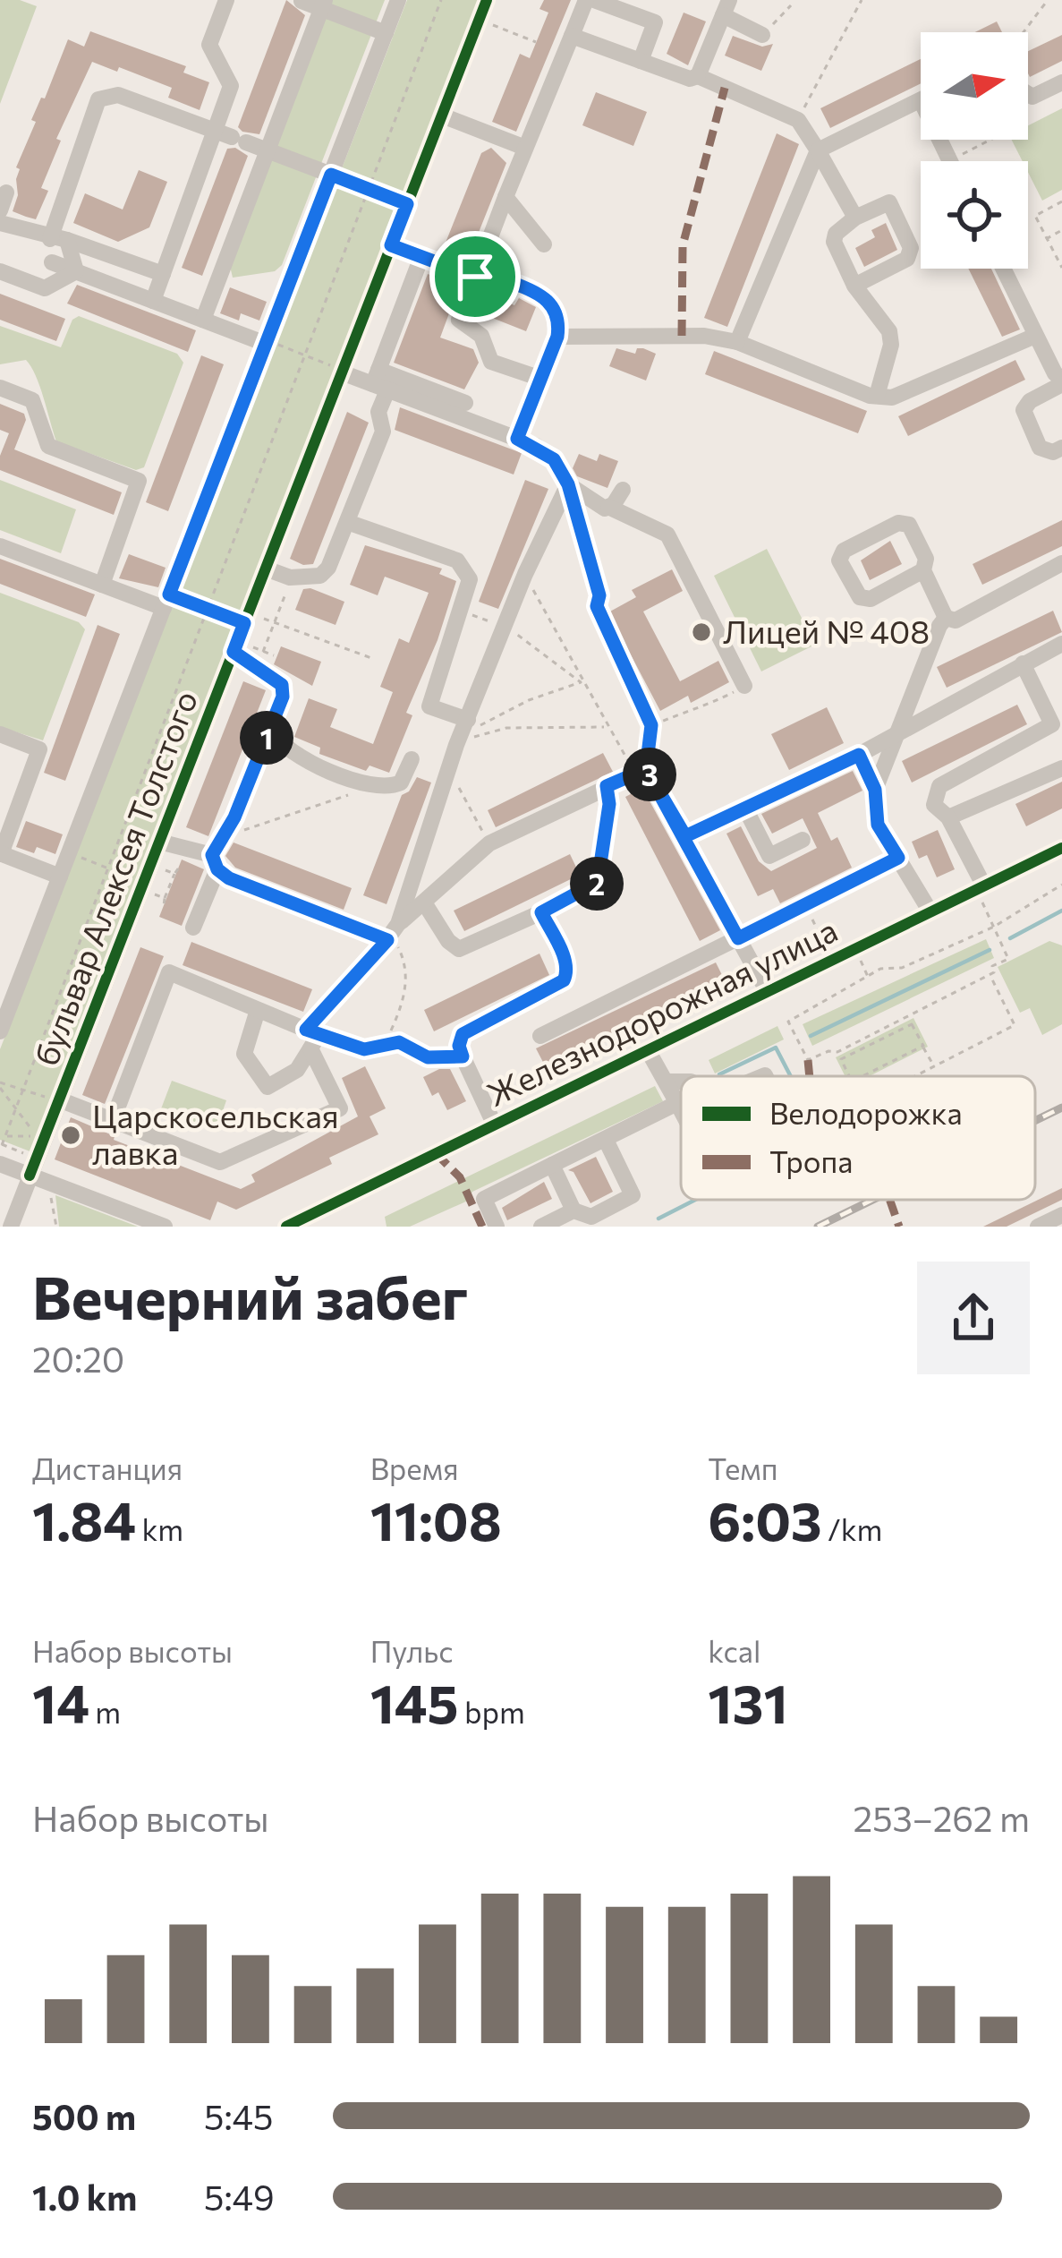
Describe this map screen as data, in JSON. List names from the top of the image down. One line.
{"streets":{"street":["бульвар Алексея Толстого","Железнодорожная улица"]},"places":["Лицей № 408","Царскосельская лавка"],"legend":["Велодорожка","Тропа"],"north":"right","page":{"pins":["1","3","2"],"heading":["Вечерний забег","20:20"],"stats":[["Дистанция","1.84 km"],["Время","11:08"],["Темп","6:03 /km"],["Набор высоты","14 m"],["Пульс","145 bpm"],["kcal","131"]],"chart":["Набор высоты","253–262 m"],"list":[{"name":"500 m","note":"5:45"},{"name":"1.0 km","note":"5:49"}]}}
